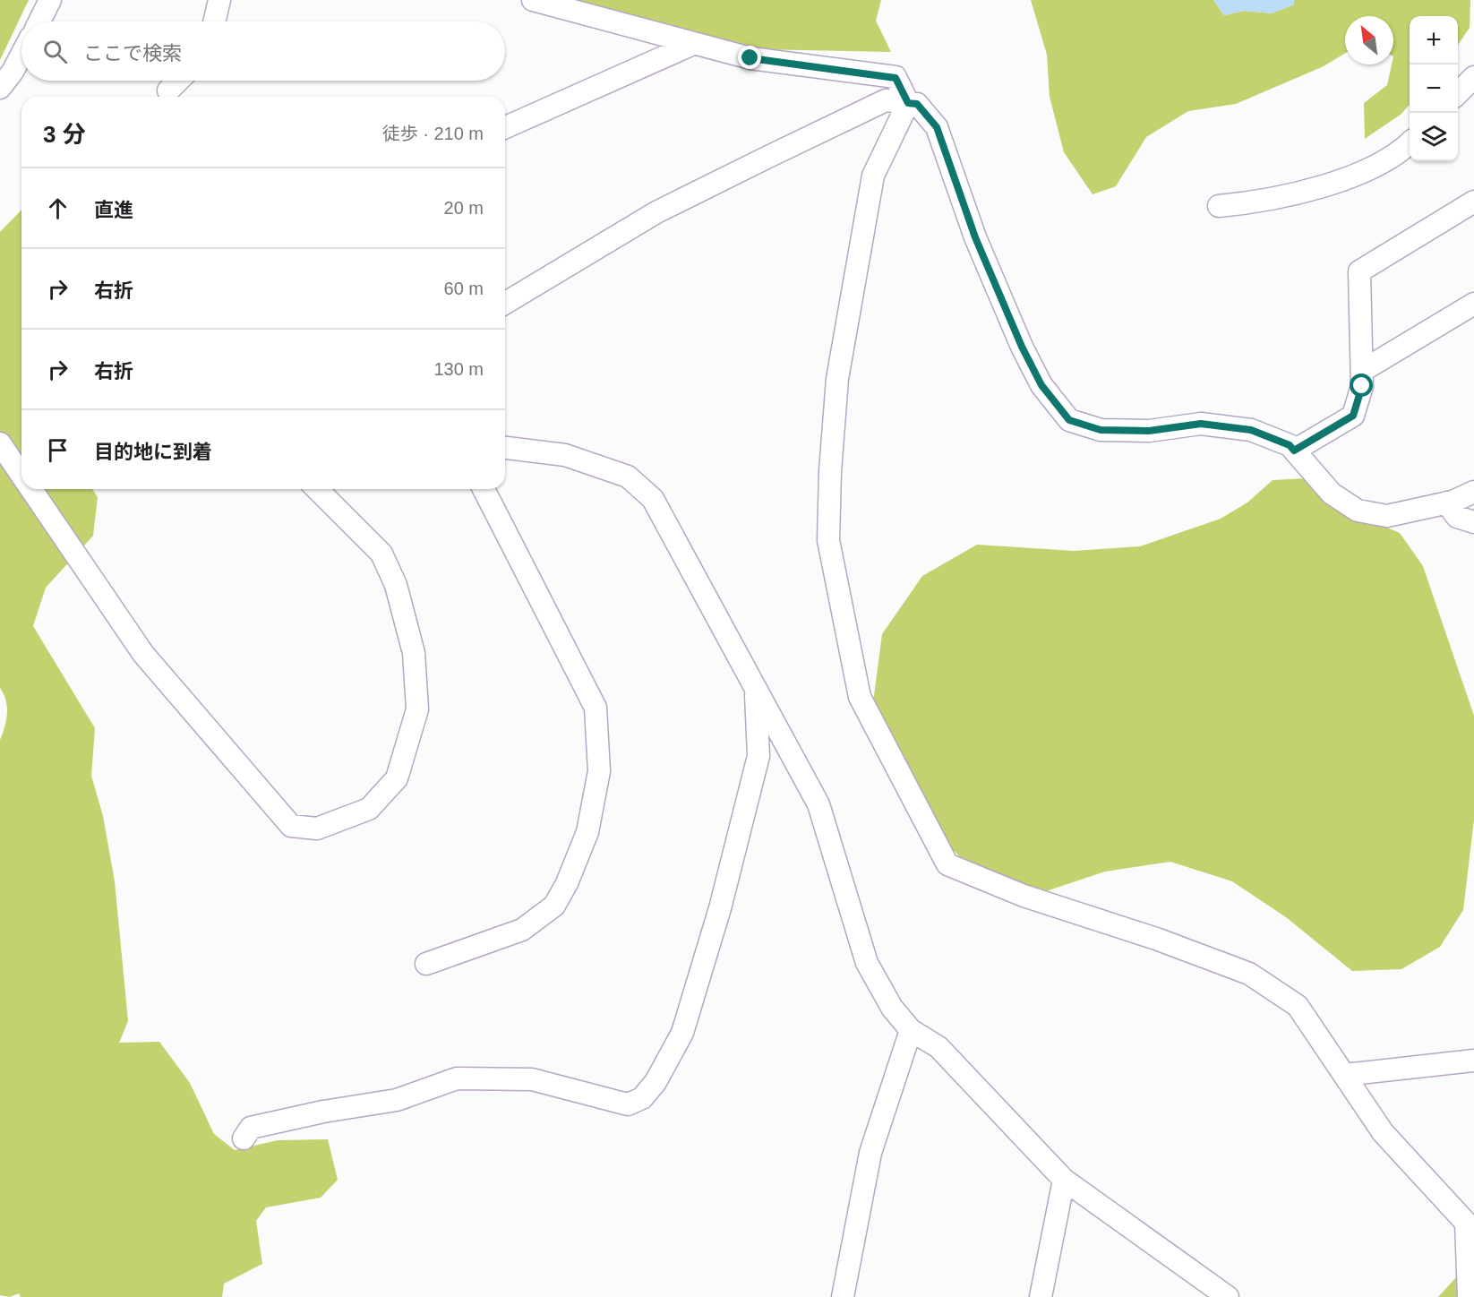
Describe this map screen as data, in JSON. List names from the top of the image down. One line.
{"north":"top left","page":{"map_buttons":["+","−"],"search":"ここで検索","heading":["3 分","徒歩 · 210 m"],"list":[["直進","20 m"],["右折","60 m"],["右折","130 m"],"目的地に到着"]}}
